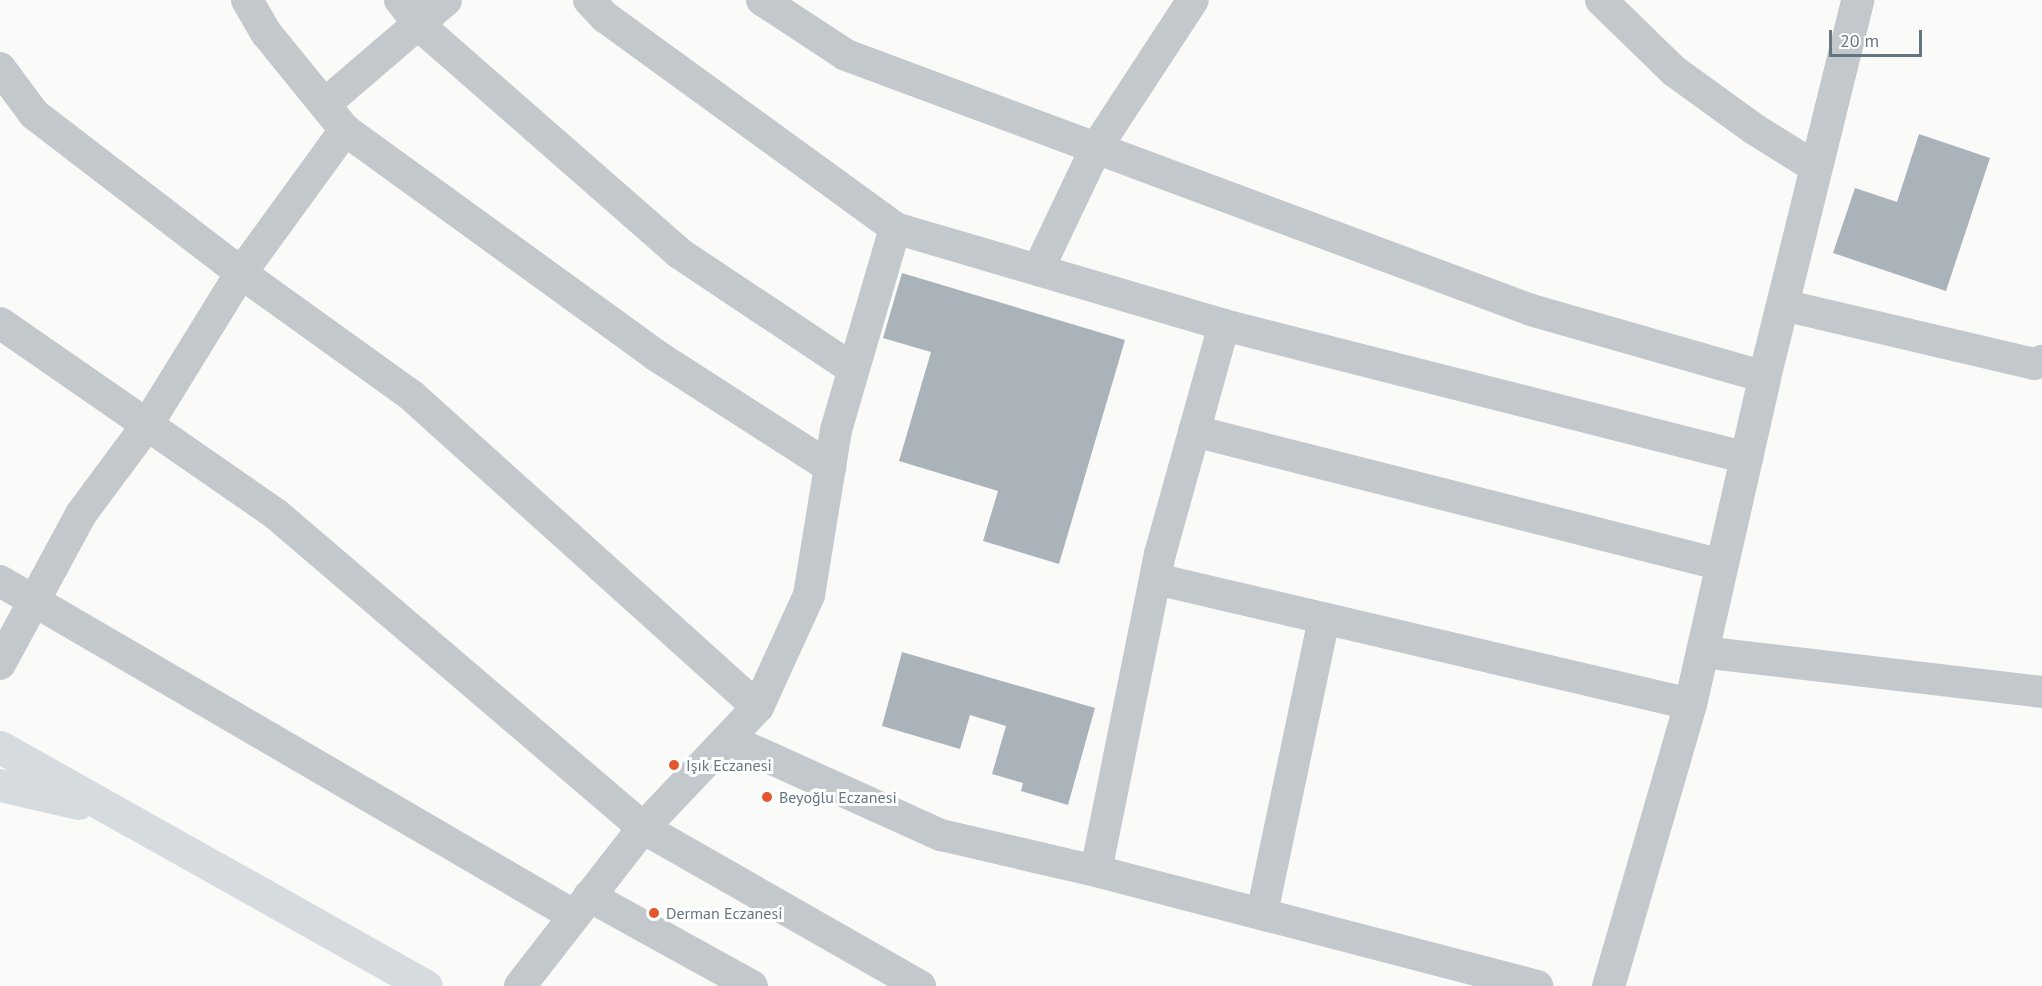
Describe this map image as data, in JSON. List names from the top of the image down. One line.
{"places":["Işık Eczanesi","Beyoğlu Eczanesi","Derman Eczanesi"],"scale_bar":"20 m"}
